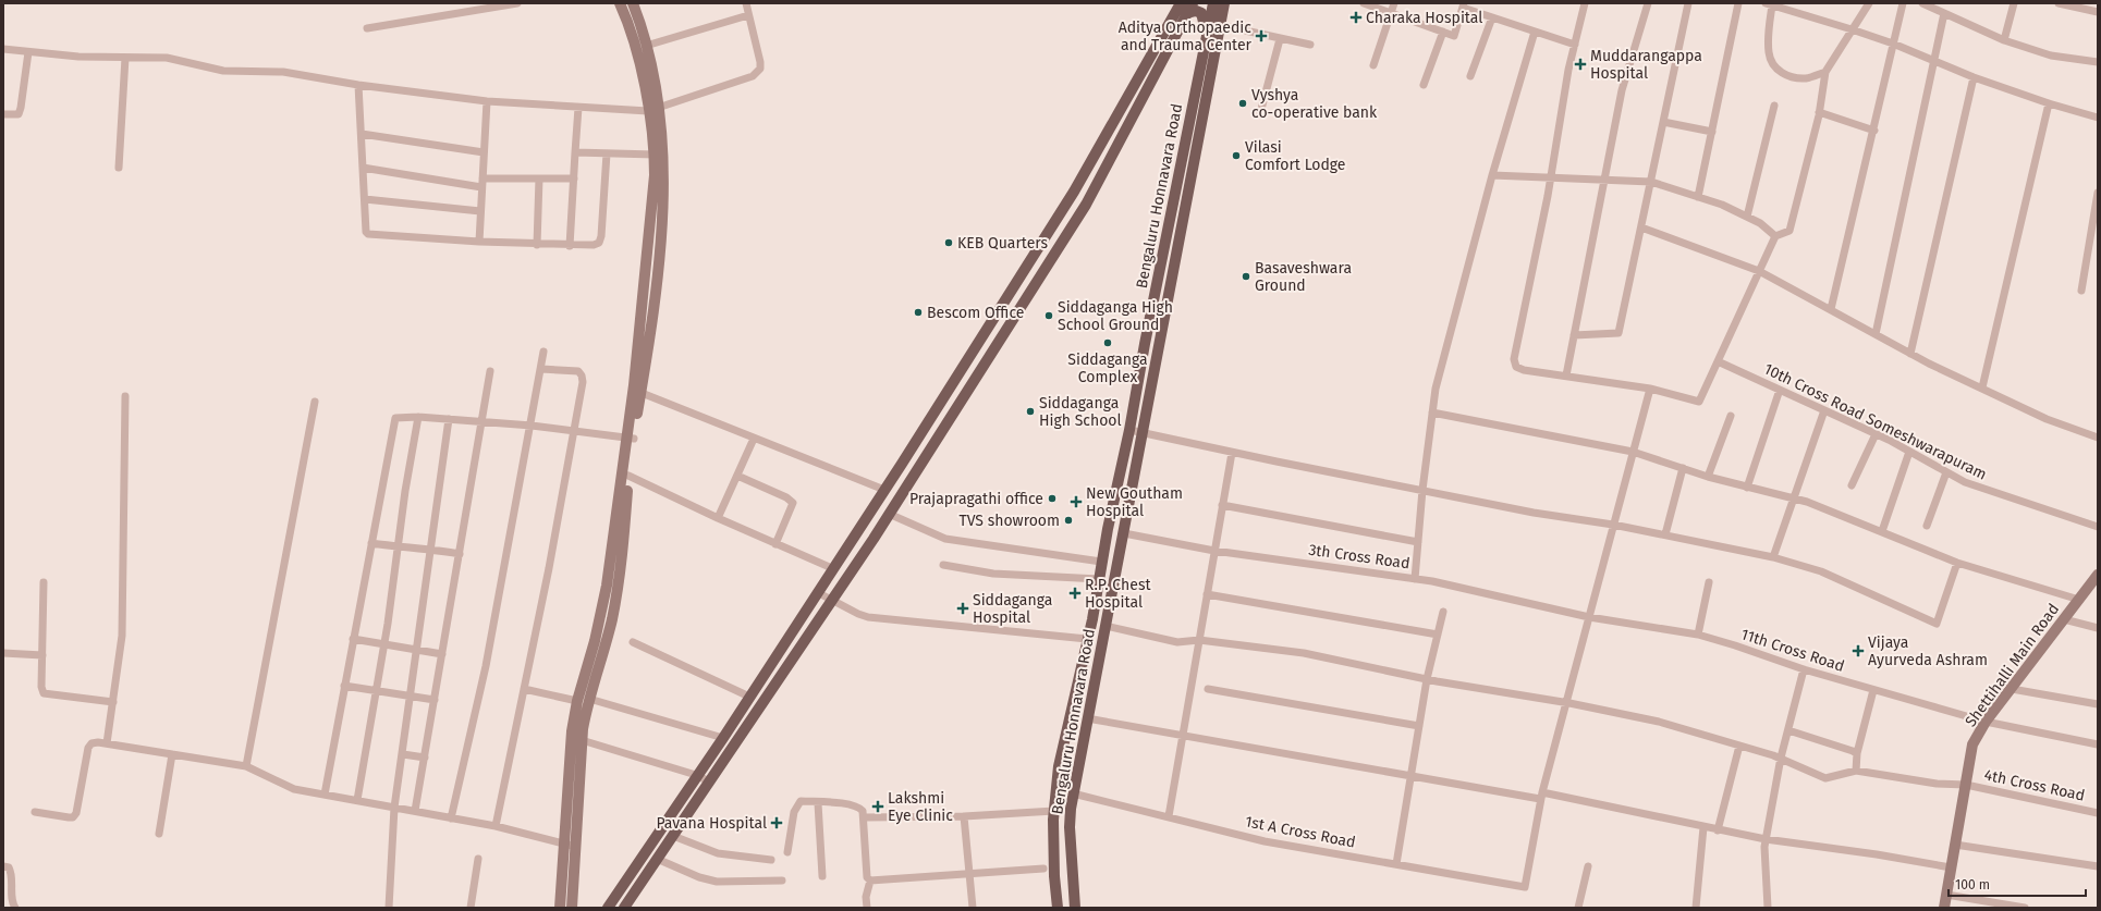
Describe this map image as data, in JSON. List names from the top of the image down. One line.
{"streets":{"main road":["Bengaluru Honnavara Road","Shettihalli Main Road"],"street":["10th Cross Road Someshwarapuram","3th Cross Road","11th Cross Road","4th Cross Road","1st A Cross Road"]},"crossings":[["Bengaluru Honnavara Road","3th Cross Road"],["Bengaluru Honnavara Road","1st A Cross Road"],["3th Cross Road","11th Cross Road"],["11th Cross Road","Shettihalli Main Road"],["Shettihalli Main Road","4th Cross Road"]],"places":{"health":["Charaka Hospital","Aditya Orthopaedic and Trauma Center","Muddarangappa Hospital","New Goutham Hospital","R.P. Chest Hospital","Siddaganga Hospital","Vijaya Ayurveda Ashram","Lakshmi Eye Clinic","Pavana Hospital"],"other":["Vyshya co-operative bank","Vilasi Comfort Lodge","KEB Quarters","Basaveshwara Ground","Bescom Office","Siddaganga High School Ground","Siddaganga Complex","Siddaganga High School","Prajapragathi office","TVS showroom"]},"scale_bar":"100 m"}
